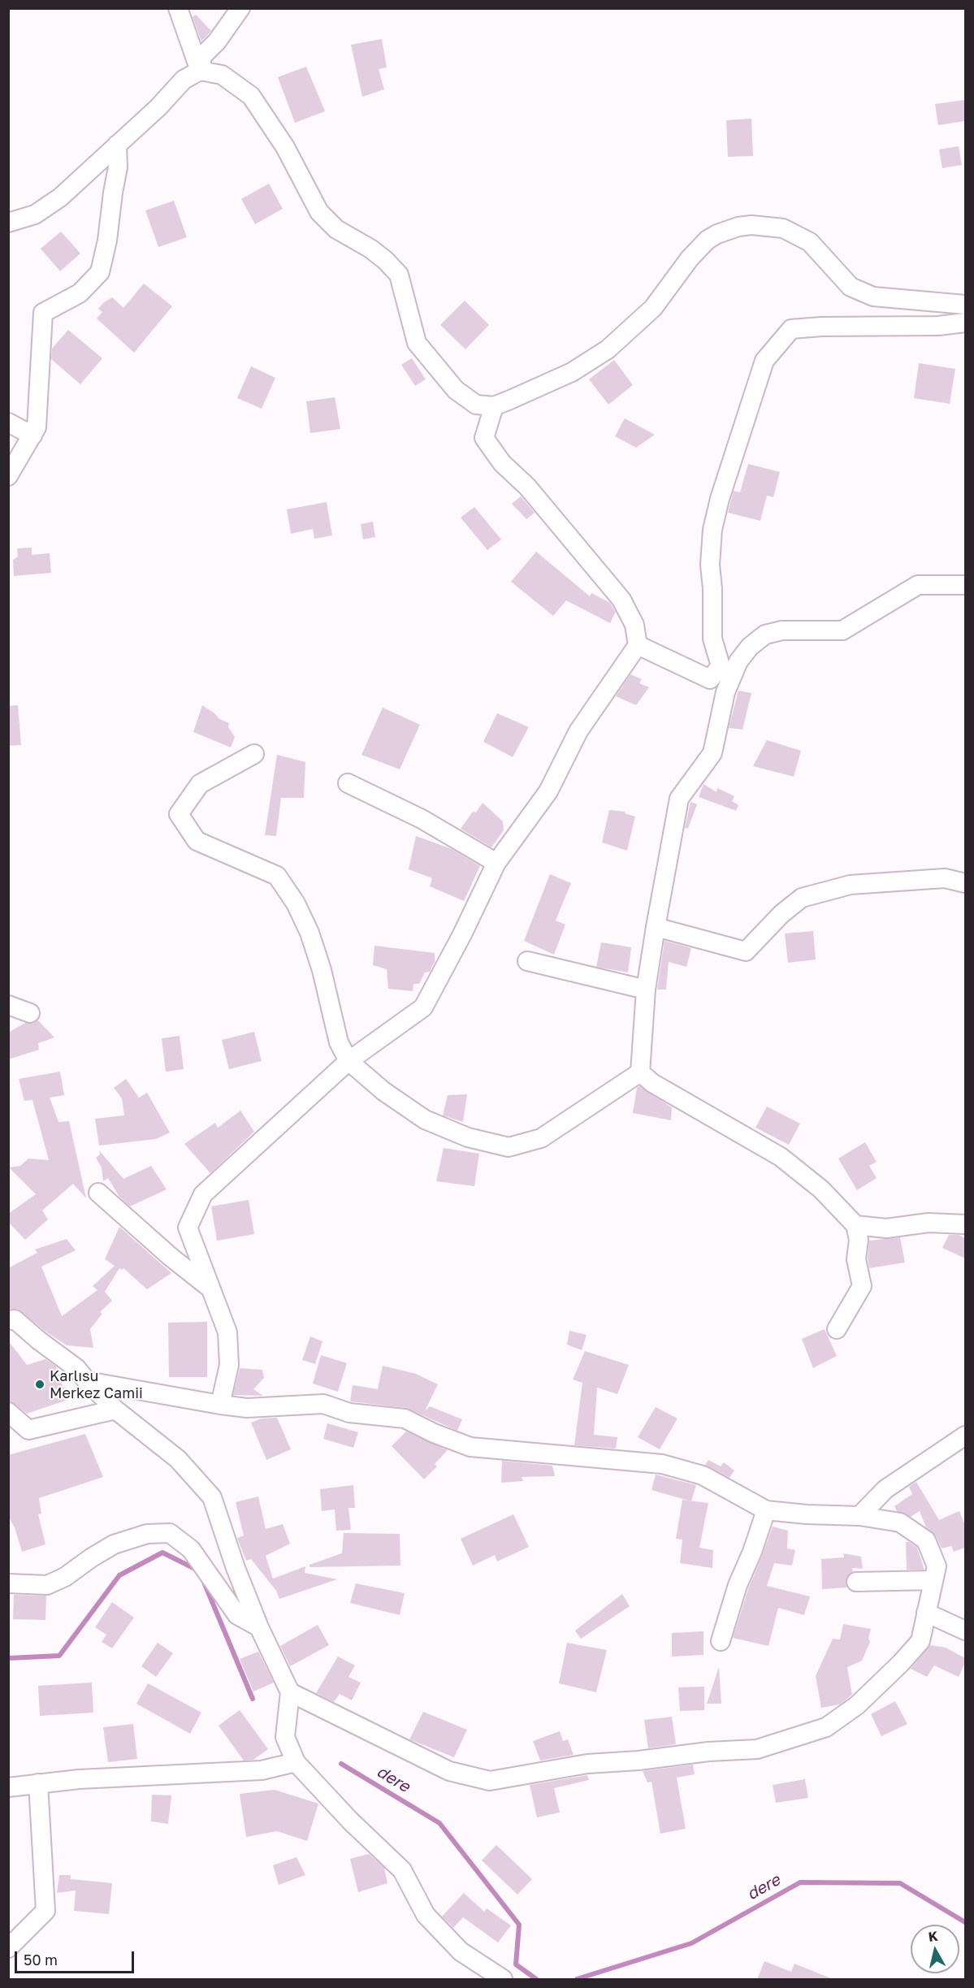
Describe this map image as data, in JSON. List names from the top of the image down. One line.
{"water":["dere"],"places":["Karlısu Merkez Camii"],"scale_bar":"50 m","north":"top"}
